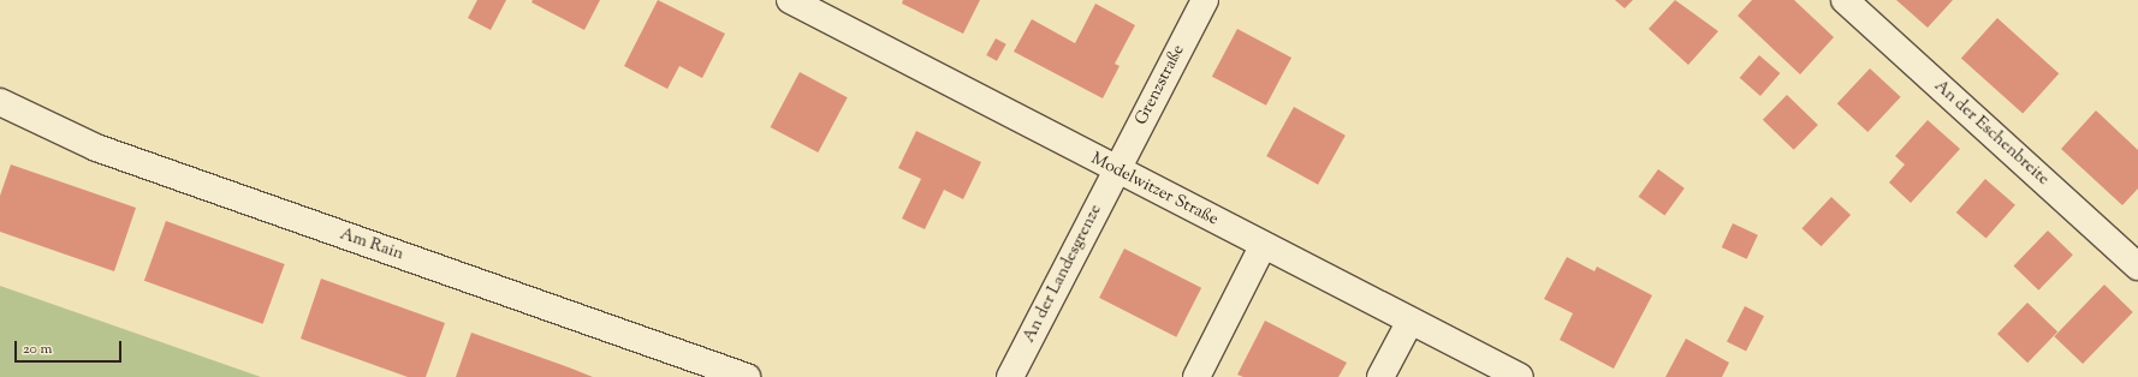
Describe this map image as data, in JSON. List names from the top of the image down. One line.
{"streets":{"street":["Grenzstraße","An der Eschenbreite","Modelwitzer Straße","Am Rain","An der Landesgrenze"]},"crossings":[["Grenzstraße","Modelwitzer Straße"],["Grenzstraße","An der Landesgrenze"],["Modelwitzer Straße","An der Landesgrenze"]],"scale_bar":"20 m"}
